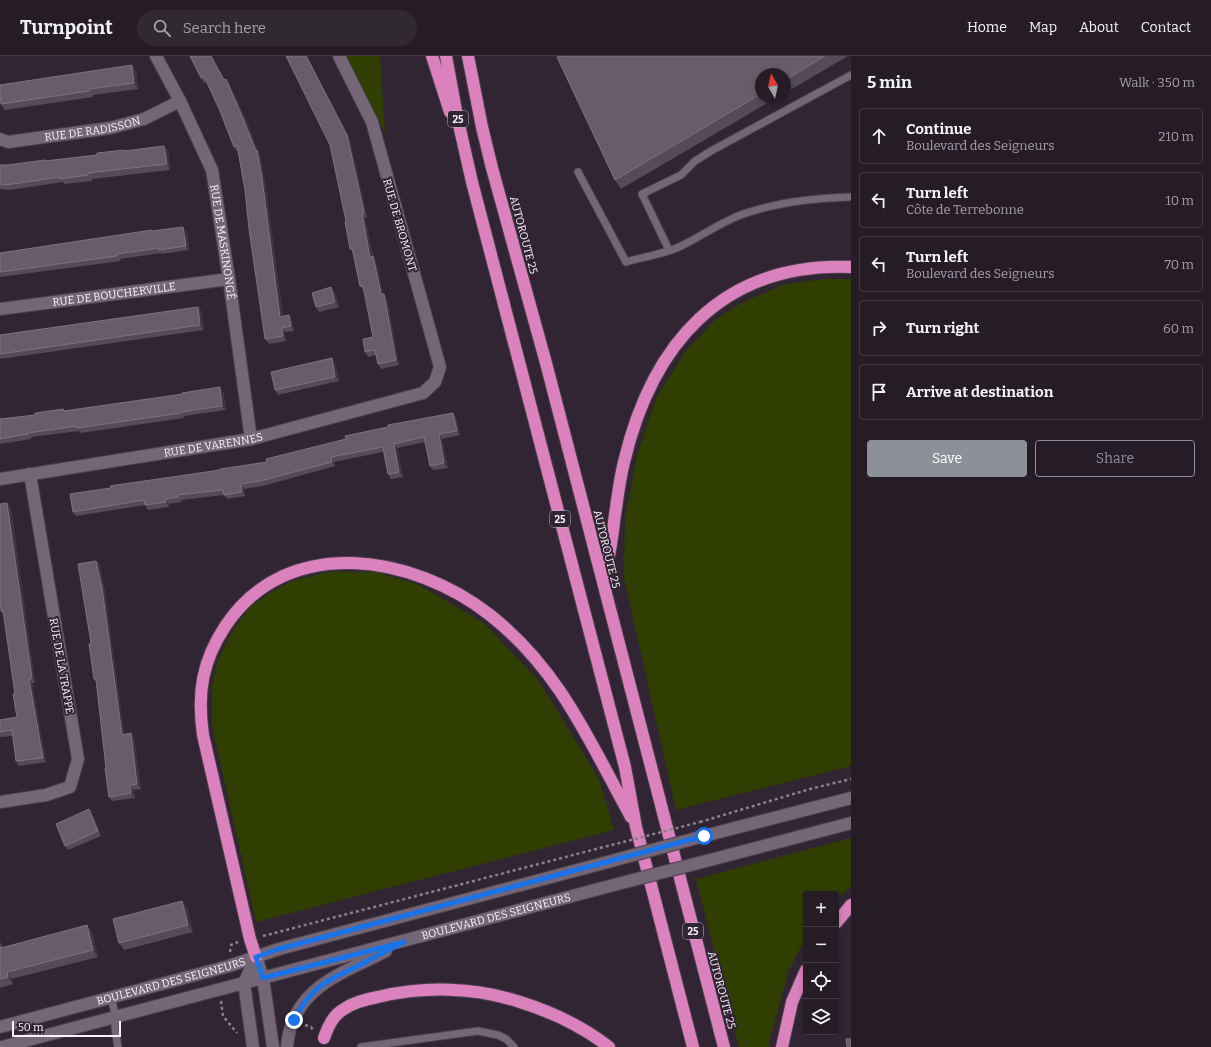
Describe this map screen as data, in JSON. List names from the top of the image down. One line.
{"streets":{"highway":["25","AUTOROUTE 25"],"street":["RUE DE RADISSON","RUE DE BROMONT","RUE DE MASKINONGÉ","RUE DE BOUCHERVILLE","RUE DE VARENNES","RUE DE LA TRAPPE","BOULEVARD DES SEIGNEURS"]},"crossings":[["RUE DE RADISSON","RUE DE MASKINONGÉ"],["RUE DE BROMONT","RUE DE VARENNES"],["RUE DE MASKINONGÉ","RUE DE BOUCHERVILLE"],["RUE DE MASKINONGÉ","RUE DE VARENNES"],["RUE DE VARENNES","RUE DE LA TRAPPE"]],"scale_bar":"50 m","north":"top","page":{"header":"Turnpoint","search":"Search here","nav":["Home","Map","About","Contact"],"heading":["5 min","Walk · 350 m"],"list":[["Continue","Boulevard des Seigneurs","210 m"],["Turn left","Côte de Terrebonne","10 m"],["Turn left","Boulevard des Seigneurs","70 m"],["Turn right","60 m"],"Arrive at destination"],"buttons":["Save","Share"],"map_buttons":["+","−"],"scale":"50 m"}}
